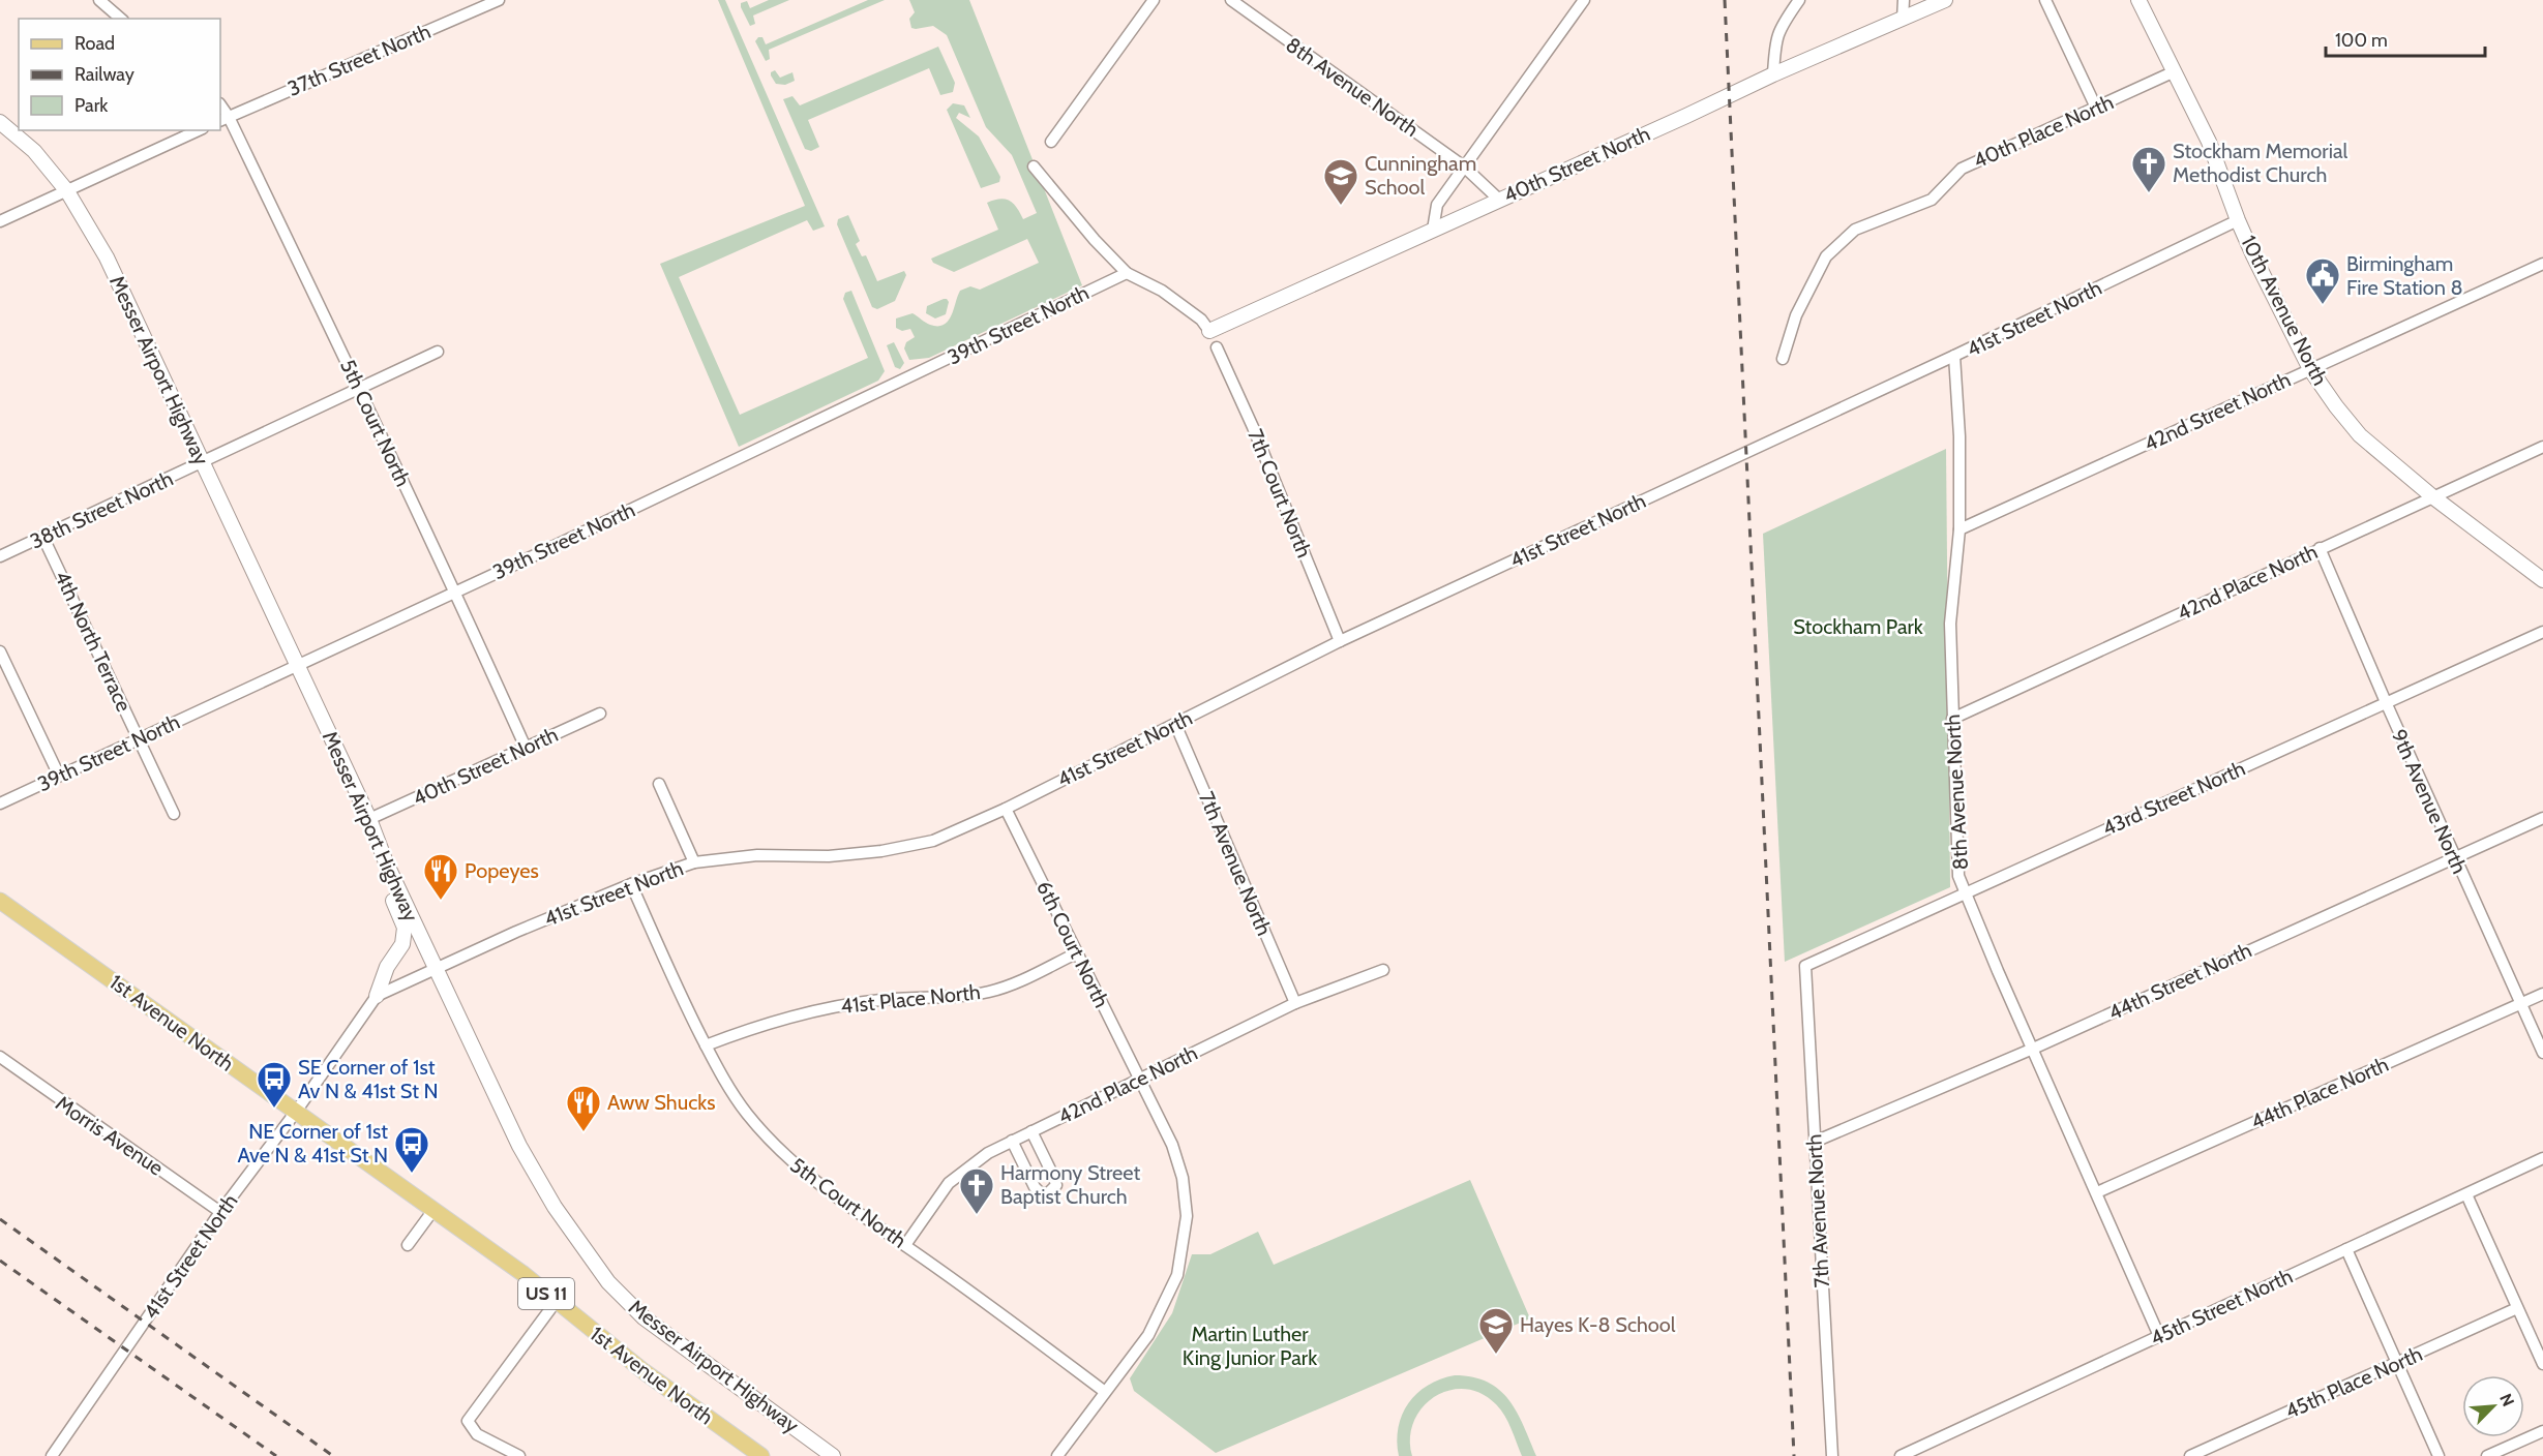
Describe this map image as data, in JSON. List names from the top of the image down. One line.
{"streets":{"main road":["40th Street North","10th Avenue North","Messer Airport Highway","1st Avenue North","US 11"],"street":["37th Street North","8th Avenue North","40th Place North","41st Street North","39th Street North","42nd Street North","5th Court North","7th Court North","38th Street North","42nd Place North","4th North Terrace","43rd Street North","9th Avenue North","7th Avenue North","6th Court North","44th Street North","41st Place North","44th Place North","Morris Avenue","45th Street North","45th Place North"]},"crossings":[["37th Street North","5th Court North"],["8th Avenue North","40th Street North"],["8th Avenue North","41st Street North"],["8th Avenue North","42nd Street North"],["8th Avenue North","42nd Place North"],["8th Avenue North","43rd Street North"],["8th Avenue North","44th Street North"],["8th Avenue North","44th Place North"],["8th Avenue North","45th Street North"],["40th Place North","10th Avenue North"],["40th Street North","Messer Airport Highway"],["40th Street North","5th Court North"],["10th Avenue North","41st Street North"],["10th Avenue North","42nd Street North"],["10th Avenue North","42nd Place North"],["41st Street North","Messer Airport Highway"],["41st Street North","5th Court North"],["41st Street North","7th Court North"],["41st Street North","7th Avenue North"],["41st Street North","6th Court North"],["41st Street North","1st Avenue North"],["41st Street North","Morris Avenue"],["39th Street North","Messer Airport Highway"],["39th Street North","5th Court North"],["39th Street North","4th North Terrace"],["Messer Airport Highway","38th Street North"],["5th Court North","38th Street North"],["5th Court North","42nd Place North"],["5th Court North","41st Place North"],["38th Street North","4th North Terrace"],["42nd Place North","9th Avenue North"],["42nd Place North","7th Avenue North"],["42nd Place North","6th Court North"],["43rd Street North","9th Avenue North"],["43rd Street North","7th Avenue North"],["9th Avenue North","44th Street North"],["9th Avenue North","44th Place North"],["7th Avenue North","44th Street North"],["6th Court North","41st Place North"]],"parks":["Stockham Park","Martin Luther King Junior Park"],"places":{"church":["Stockham Memorial Methodist Church","Harmony Street Baptist Church"],"school or university":["Cunningham School","Hayes K-8 School"],"public building":["Birmingham Fire Station 8"],"restaurant":["Popeyes","Aww Shucks"],"bus stop":["SE Corner of 1st Av N & 41st St N","NE Corner of 1st Ave N & 41st St N"]},"legend":["Road","Railway","Park"],"scale_bar":"100 m","north":"top right"}
